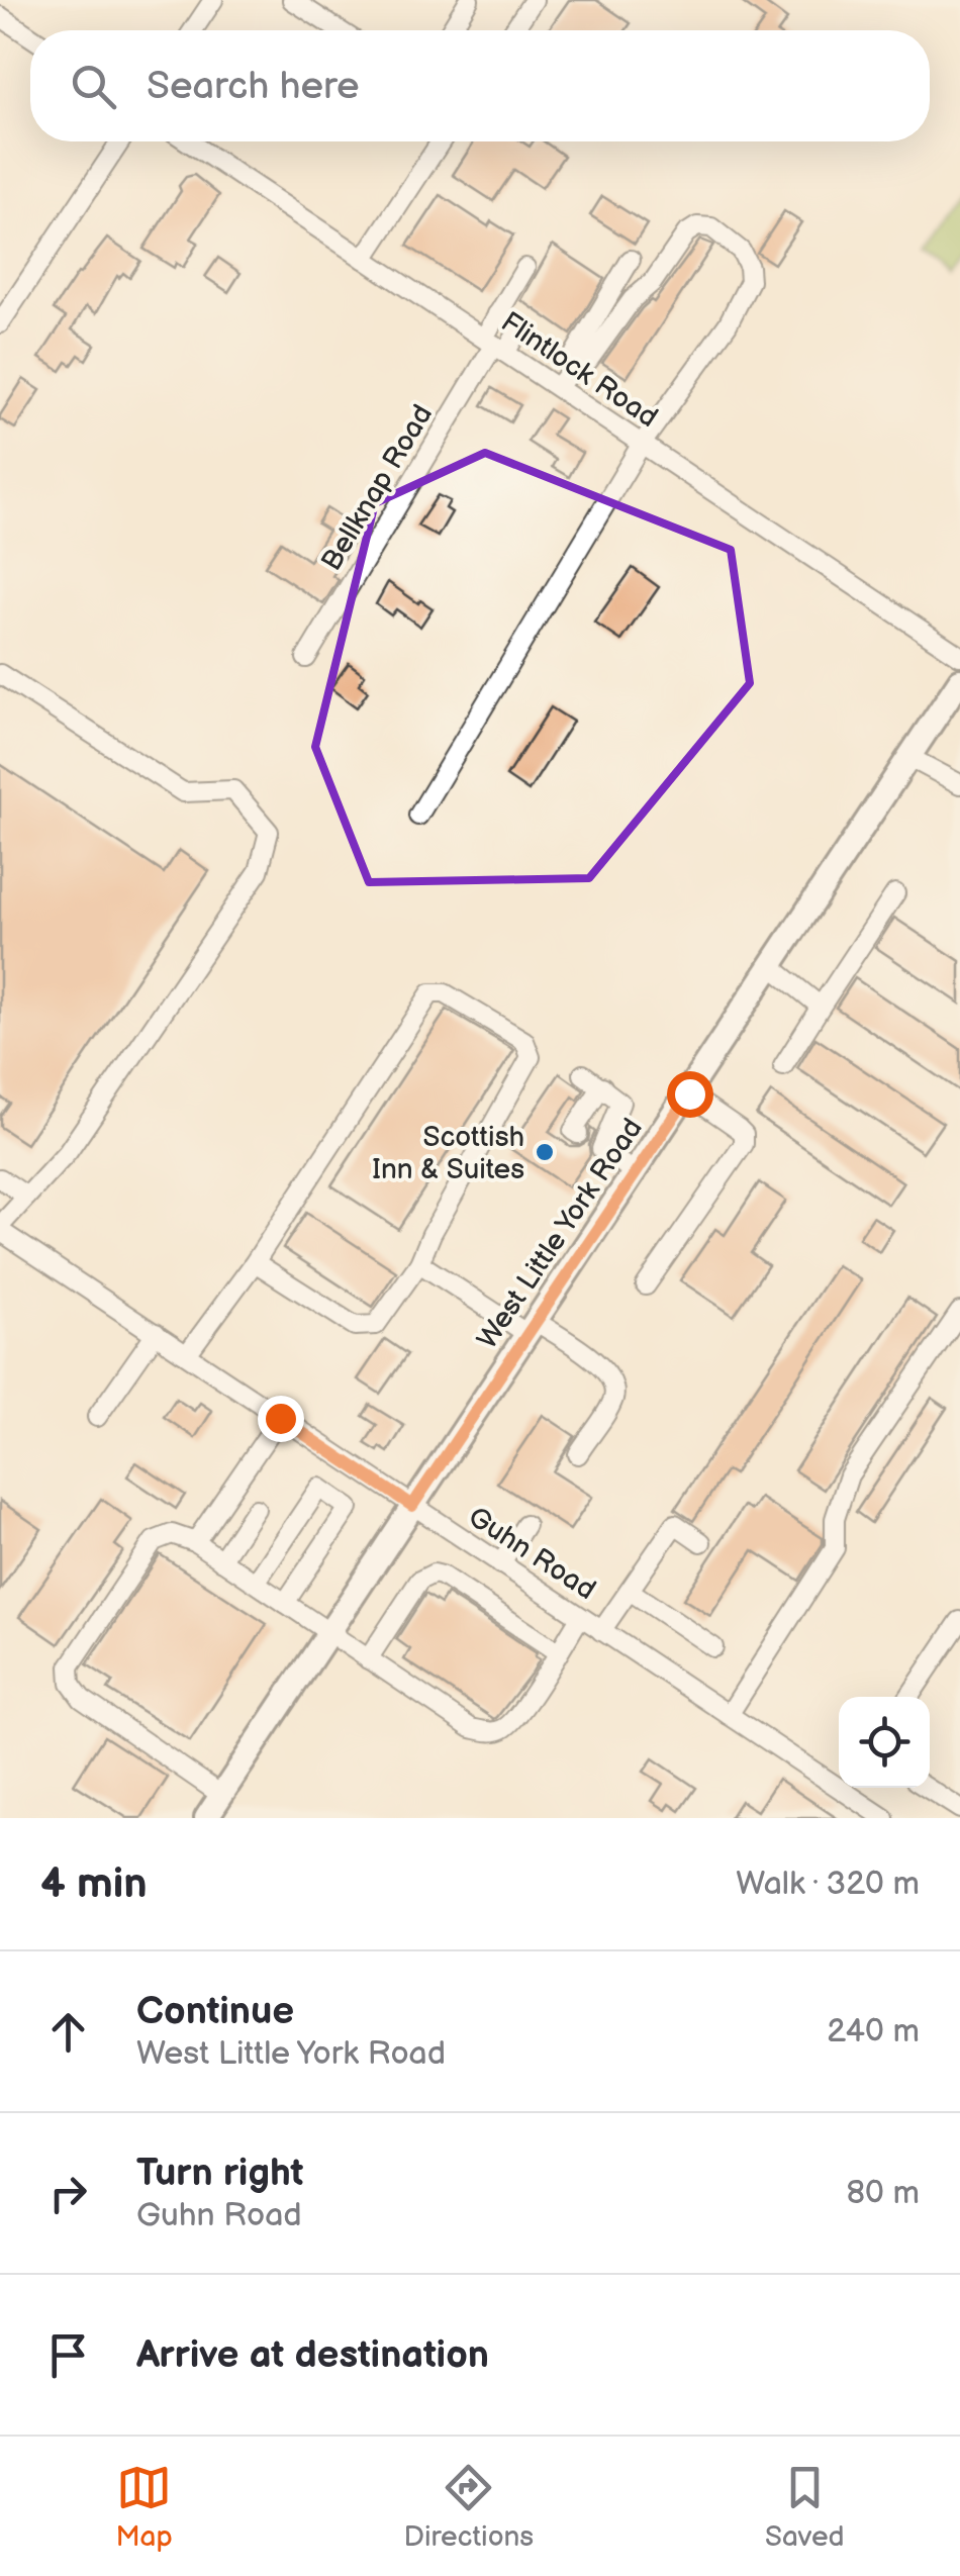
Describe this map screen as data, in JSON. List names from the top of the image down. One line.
{"streets":{"main road":["West Little York Road"],"street":["Flintlock Road","Bellknap Road","Guhn Road"]},"crossings":[["Flintlock Road","Bellknap Road"],["West Little York Road","Guhn Road"]],"places":["Scottish Inn & Suites"],"page":{"search":"Search here","heading":["4 min","Walk · 320 m"],"list":[["Continue","West Little York Road","240 m"],["Turn right","Guhn Road","80 m"],"Arrive at destination"],"nav":["Map","Directions","Saved"]}}
